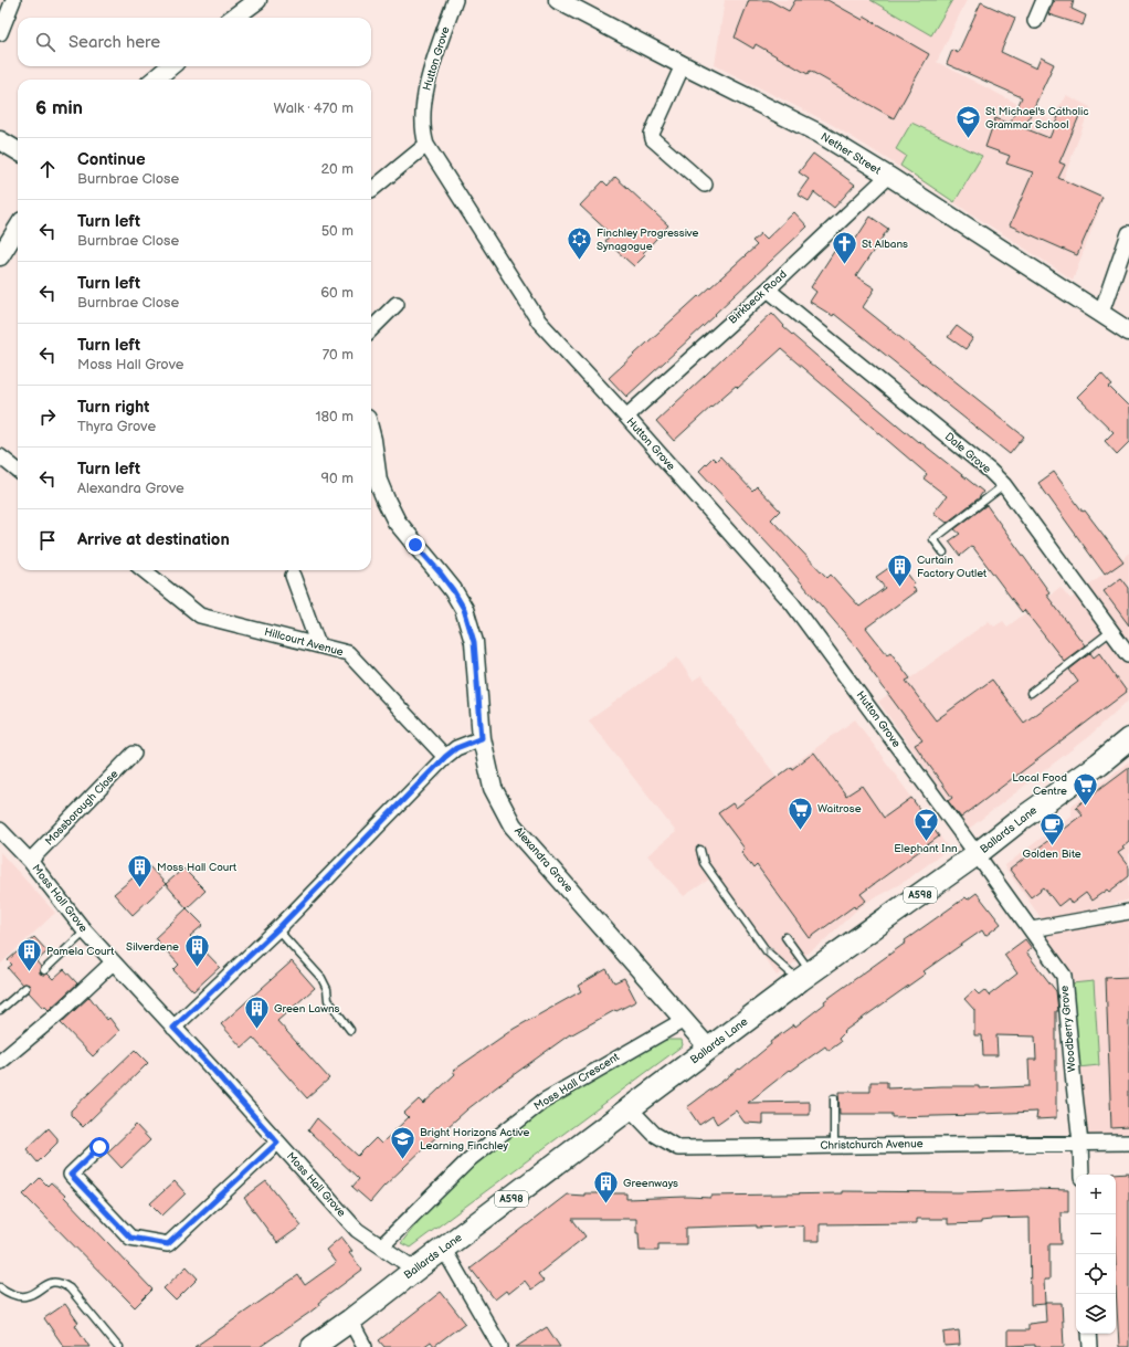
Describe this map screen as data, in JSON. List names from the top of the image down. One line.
{"streets":{"main road":["Ballards Lane","A598"],"street":["Hutton Grove","Nether Street","Birkbeck Road","Dale Grove","Hillcourt Avenue","Mossborough Close","Alexandra Grove","Moss Hall Grove","Woodberry Grove","Moss Hall Crescent","Christchurch Avenue"]},"crossings":[["Hutton Grove","Birkbeck Road"],["Hutton Grove","Ballards Lane"],["Hutton Grove","Woodberry Grove"],["Nether Street","Birkbeck Road"],["Birkbeck Road","Dale Grove"],["Mossborough Close","Moss Hall Grove"],["Ballards Lane","Alexandra Grove"],["Ballards Lane","Moss Hall Grove"],["Ballards Lane","Woodberry Grove"],["Ballards Lane","Christchurch Avenue"],["Alexandra Grove","Moss Hall Crescent"],["Moss Hall Grove","Moss Hall Crescent"],["Woodberry Grove","Christchurch Avenue"]],"places":{"school or university":["St Michael's Catholic Grammar School","Bright Horizons Active Learning Finchley"],"synagogue":["Finchley Progressive Synagogue"],"church":["St Albans"],"building":["Curtain Factory Outlet","Moss Hall Court","Silverdene","Pamela Court","Green Lawns","Greenways"],"supermarket":["Local Food Centre","Waitrose"],"bar":["Elephant Inn"],"cafe":["Golden Bite"]},"page":{"search":"Search here","heading":["6 min","Walk · 470 m"],"list":[["Continue","Burnbrae Close","20 m"],["Turn left","Burnbrae Close","50 m"],["Turn left","Burnbrae Close","60 m"],["Turn left","Moss Hall Grove","70 m"],["Turn right","Thyra Grove","180 m"],["Turn left","Alexandra Grove","90 m"],"Arrive at destination"],"map_buttons":["+","−"]}}
